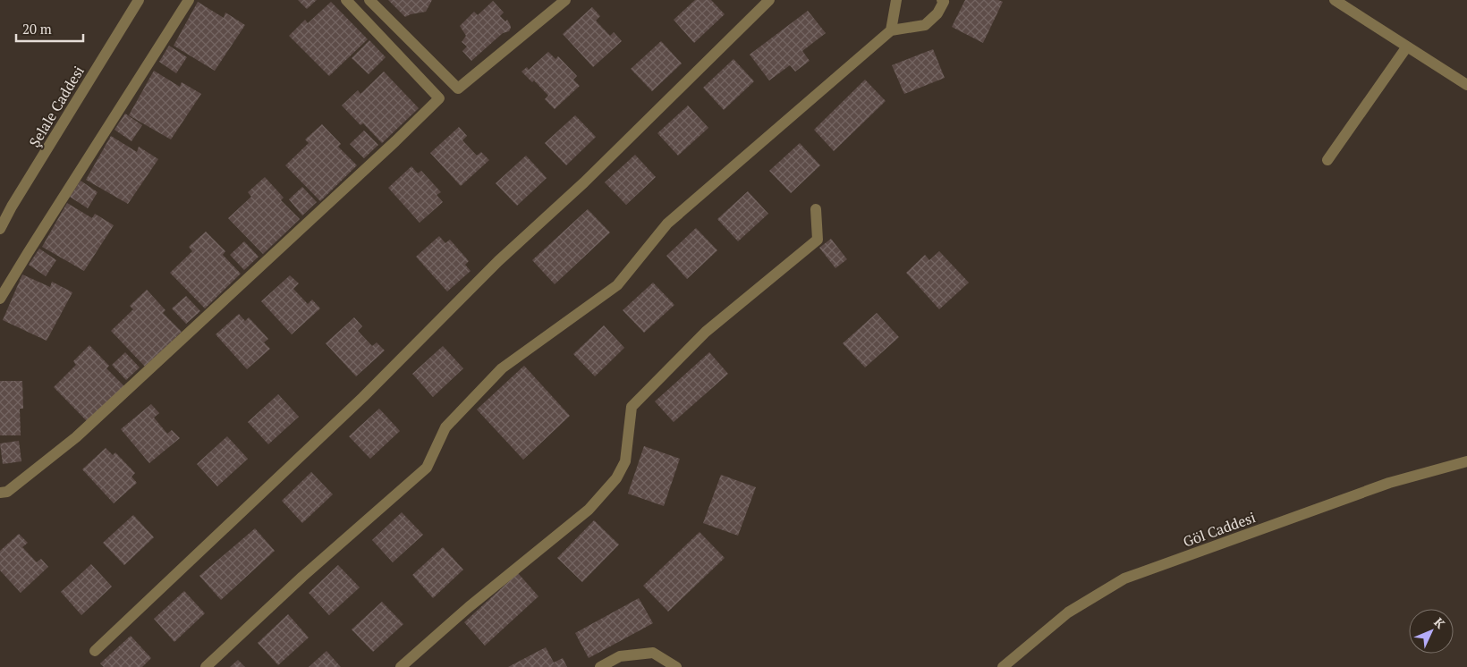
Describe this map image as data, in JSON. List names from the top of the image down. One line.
{"streets":{"street":["Şelale Caddesi","Göl Caddesi"]},"scale_bar":"20 m","north":"top right"}
